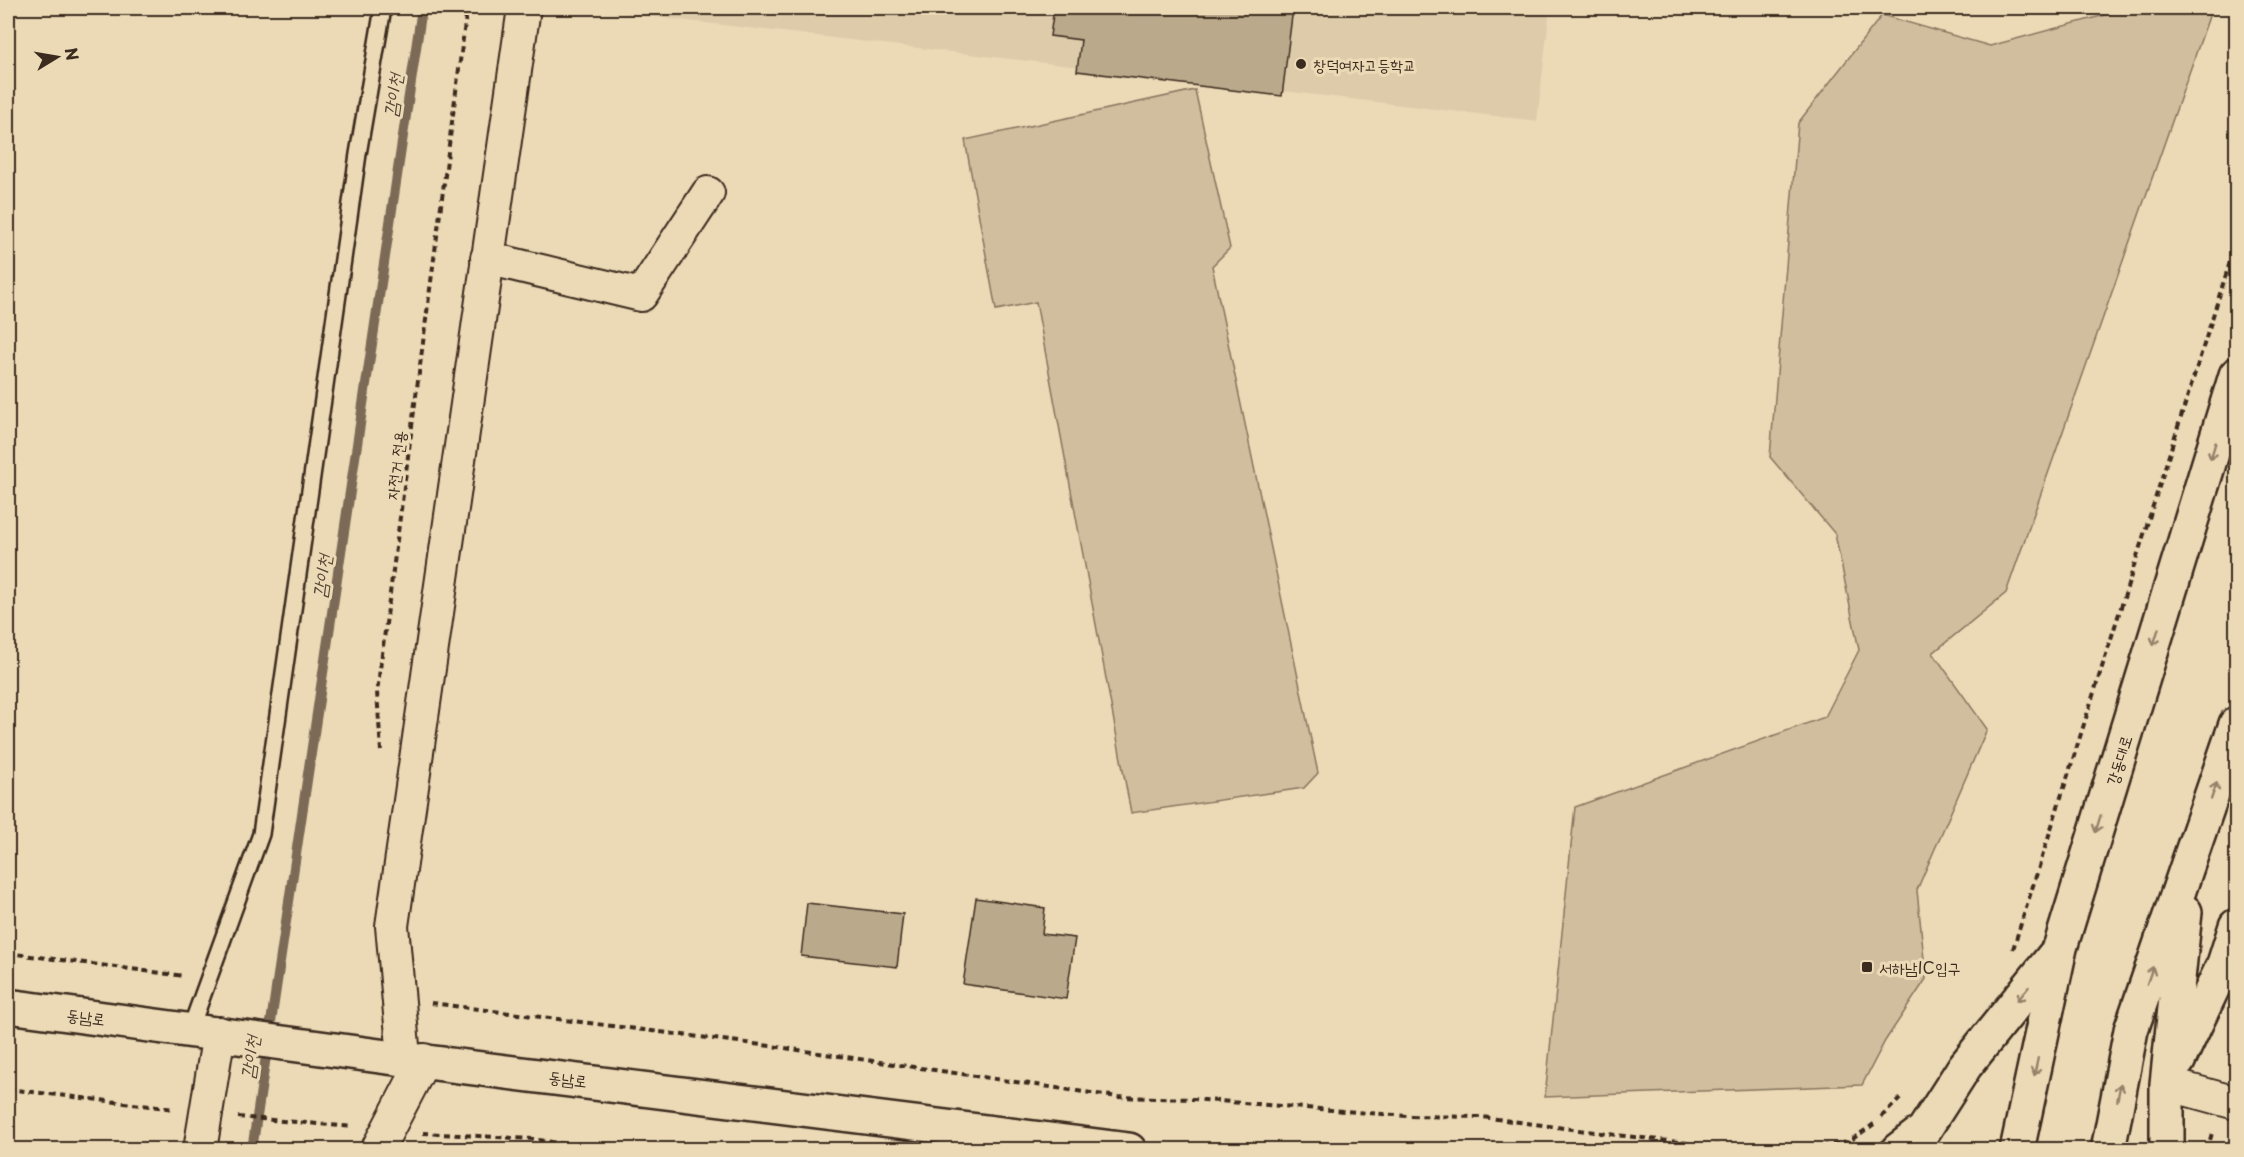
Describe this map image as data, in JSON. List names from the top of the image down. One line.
{"streets":{"main road":["강동대로","동남로"],"path":["자전거 전용"]},"water":["감이천"],"places":{"other":["창덕여자고등학교"],"transit":["서하남IC입구"]},"north":"right"}
